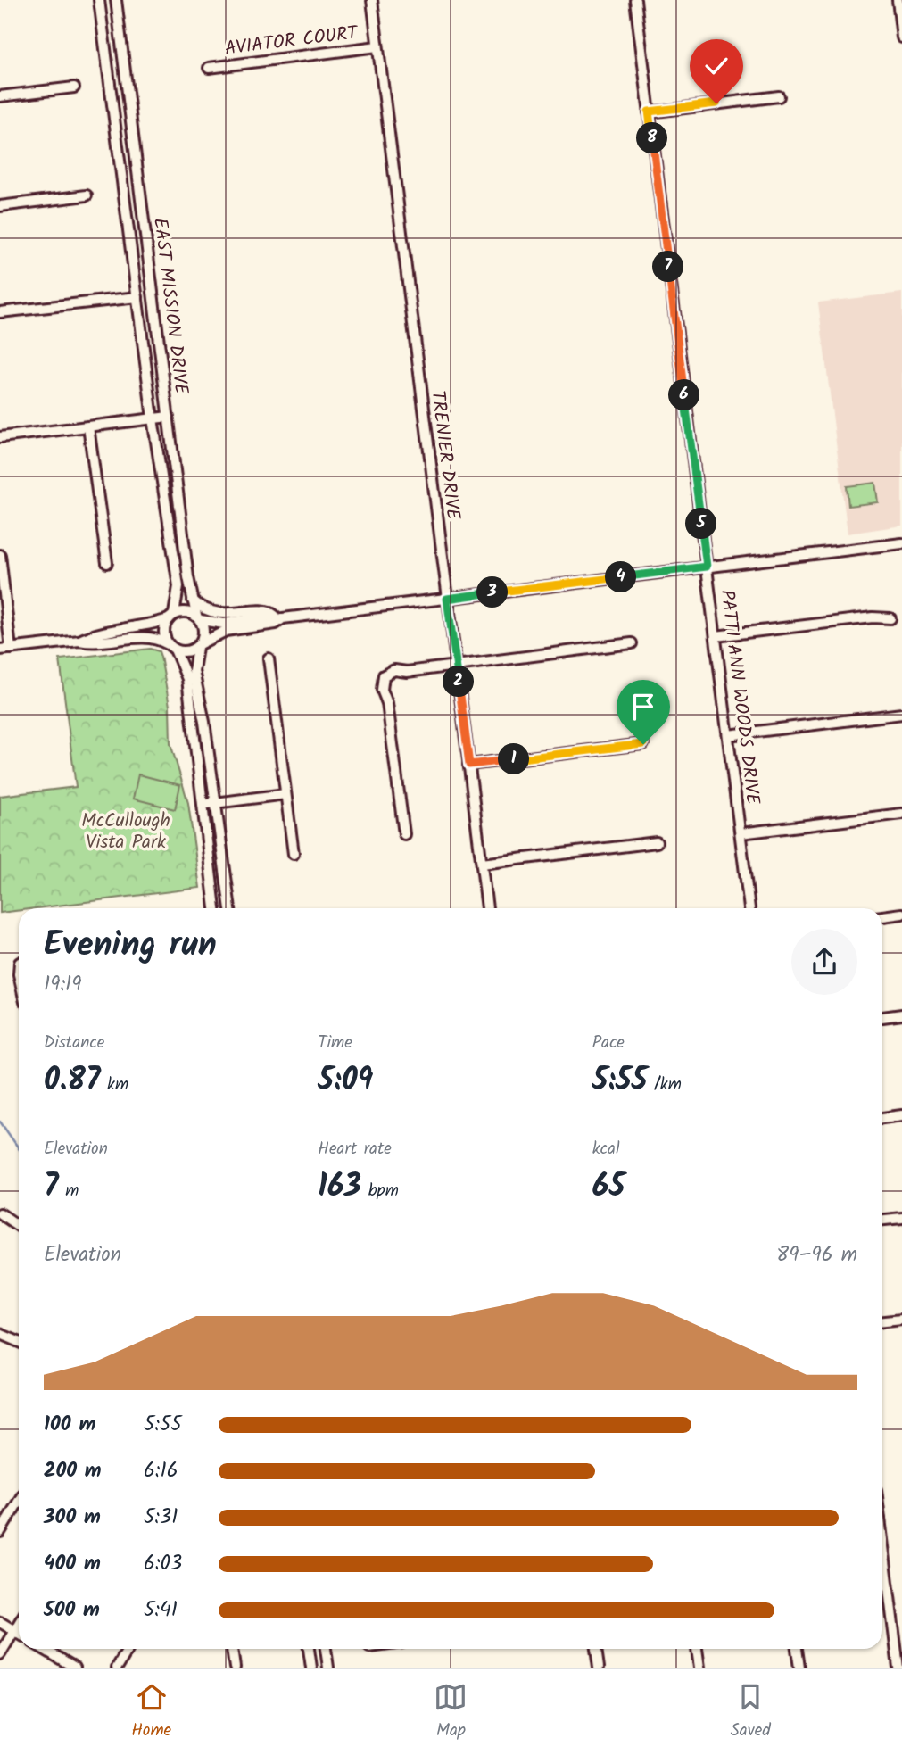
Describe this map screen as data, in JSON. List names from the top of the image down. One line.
{"streets":{"street":["AVIATOR COURT","EAST MISSION DRIVE","TRENIER DRIVE","PATTI ANN WOODS DRIVE"]},"crossings":[["AVIATOR COURT","TRENIER DRIVE"]],"parks":["McCullough Vista Park"],"page":{"pins":["8","7","6","5","4","3","2","1"],"heading":["Evening run","19:19"],"stats":[["Distance","0.87 km"],["Time","5:09"],["Pace","5:55 /km"],["Elevation","7 m"],["Heart rate","163 bpm"],["kcal","65"]],"chart":["Elevation","89–96 m"],"list":[{"name":"100 m","note":"5:55"},{"name":"200 m","note":"6:16"},{"name":"300 m","note":"5:31"},{"name":"400 m","note":"6:03"},{"name":"500 m","note":"5:41"}],"tabs":["Home","Map","Saved"]}}
